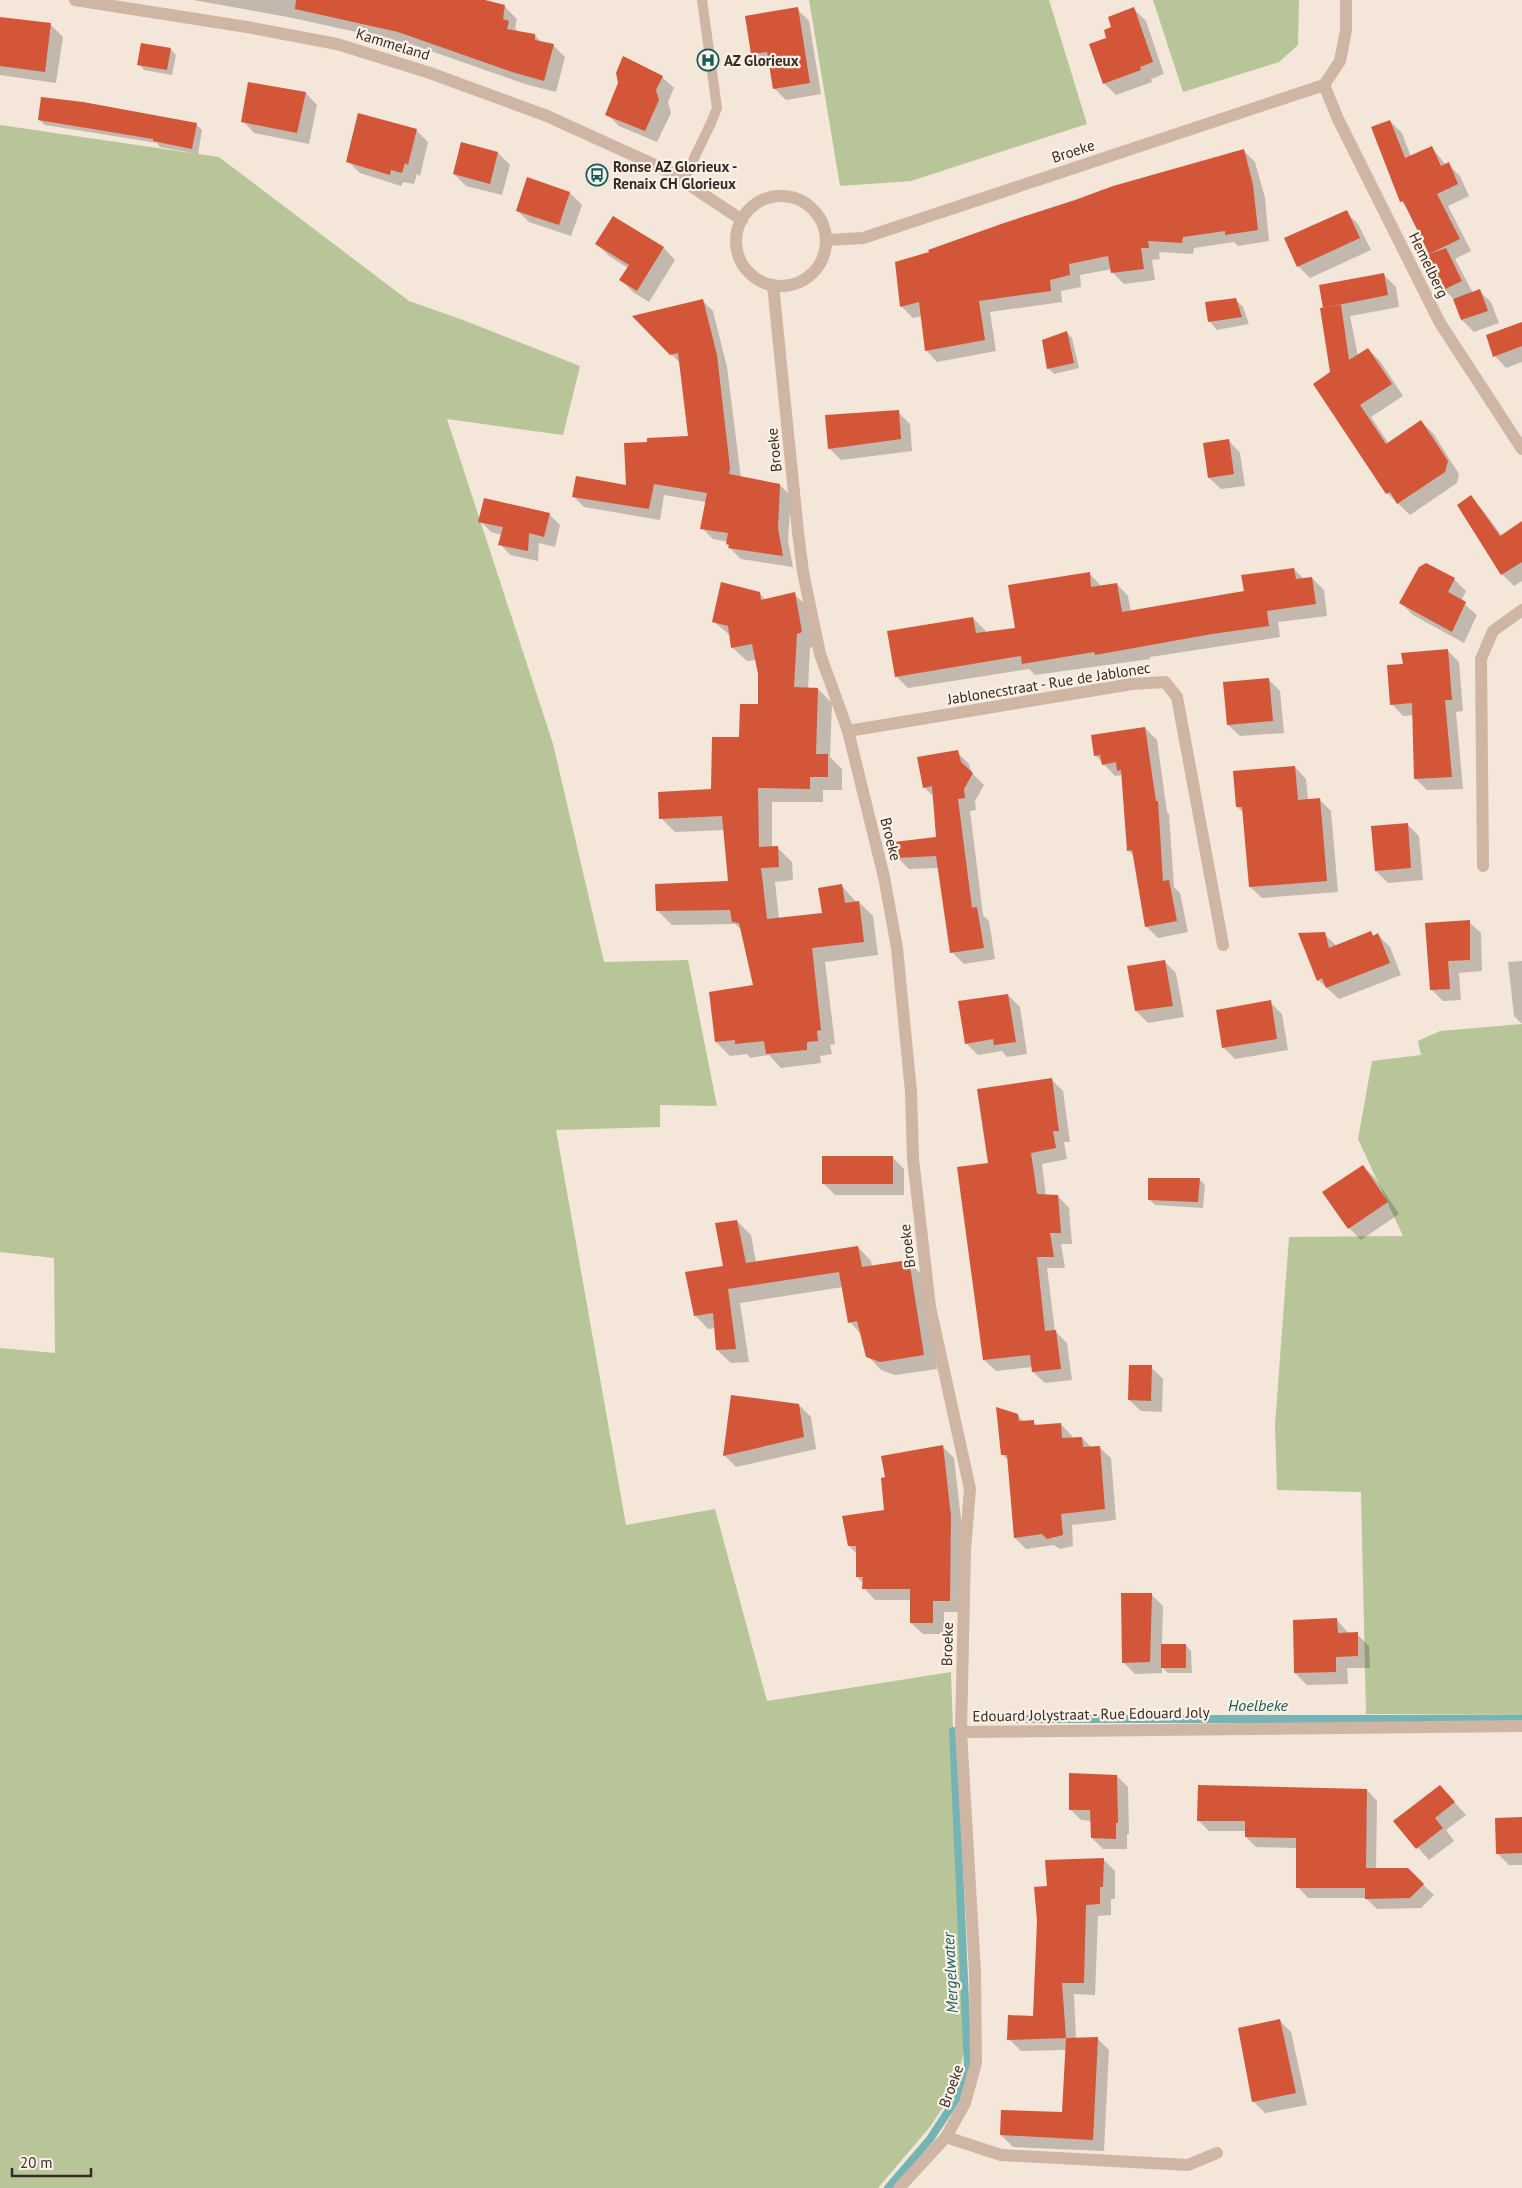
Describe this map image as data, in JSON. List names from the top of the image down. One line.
{"streets":{"street":["Kammeland","Broeke","Hemelberg","Jablonecstraat - Rue de Jablonec","Edouard Jolystraat - Rue Edouard Joly"]},"crossings":[["Kammeland","Broeke"],["Broeke","Hemelberg"],["Broeke","Jablonecstraat - Rue de Jablonec"],["Broeke","Edouard Jolystraat - Rue Edouard Joly"]],"water":["Hoelbeke","Mergelwater"],"places":{"hospital":["AZ Glorieux"],"bus stop":["Ronse AZ Glorieux - Renaix CH Glorieux"]},"scale_bar":"20 m"}
